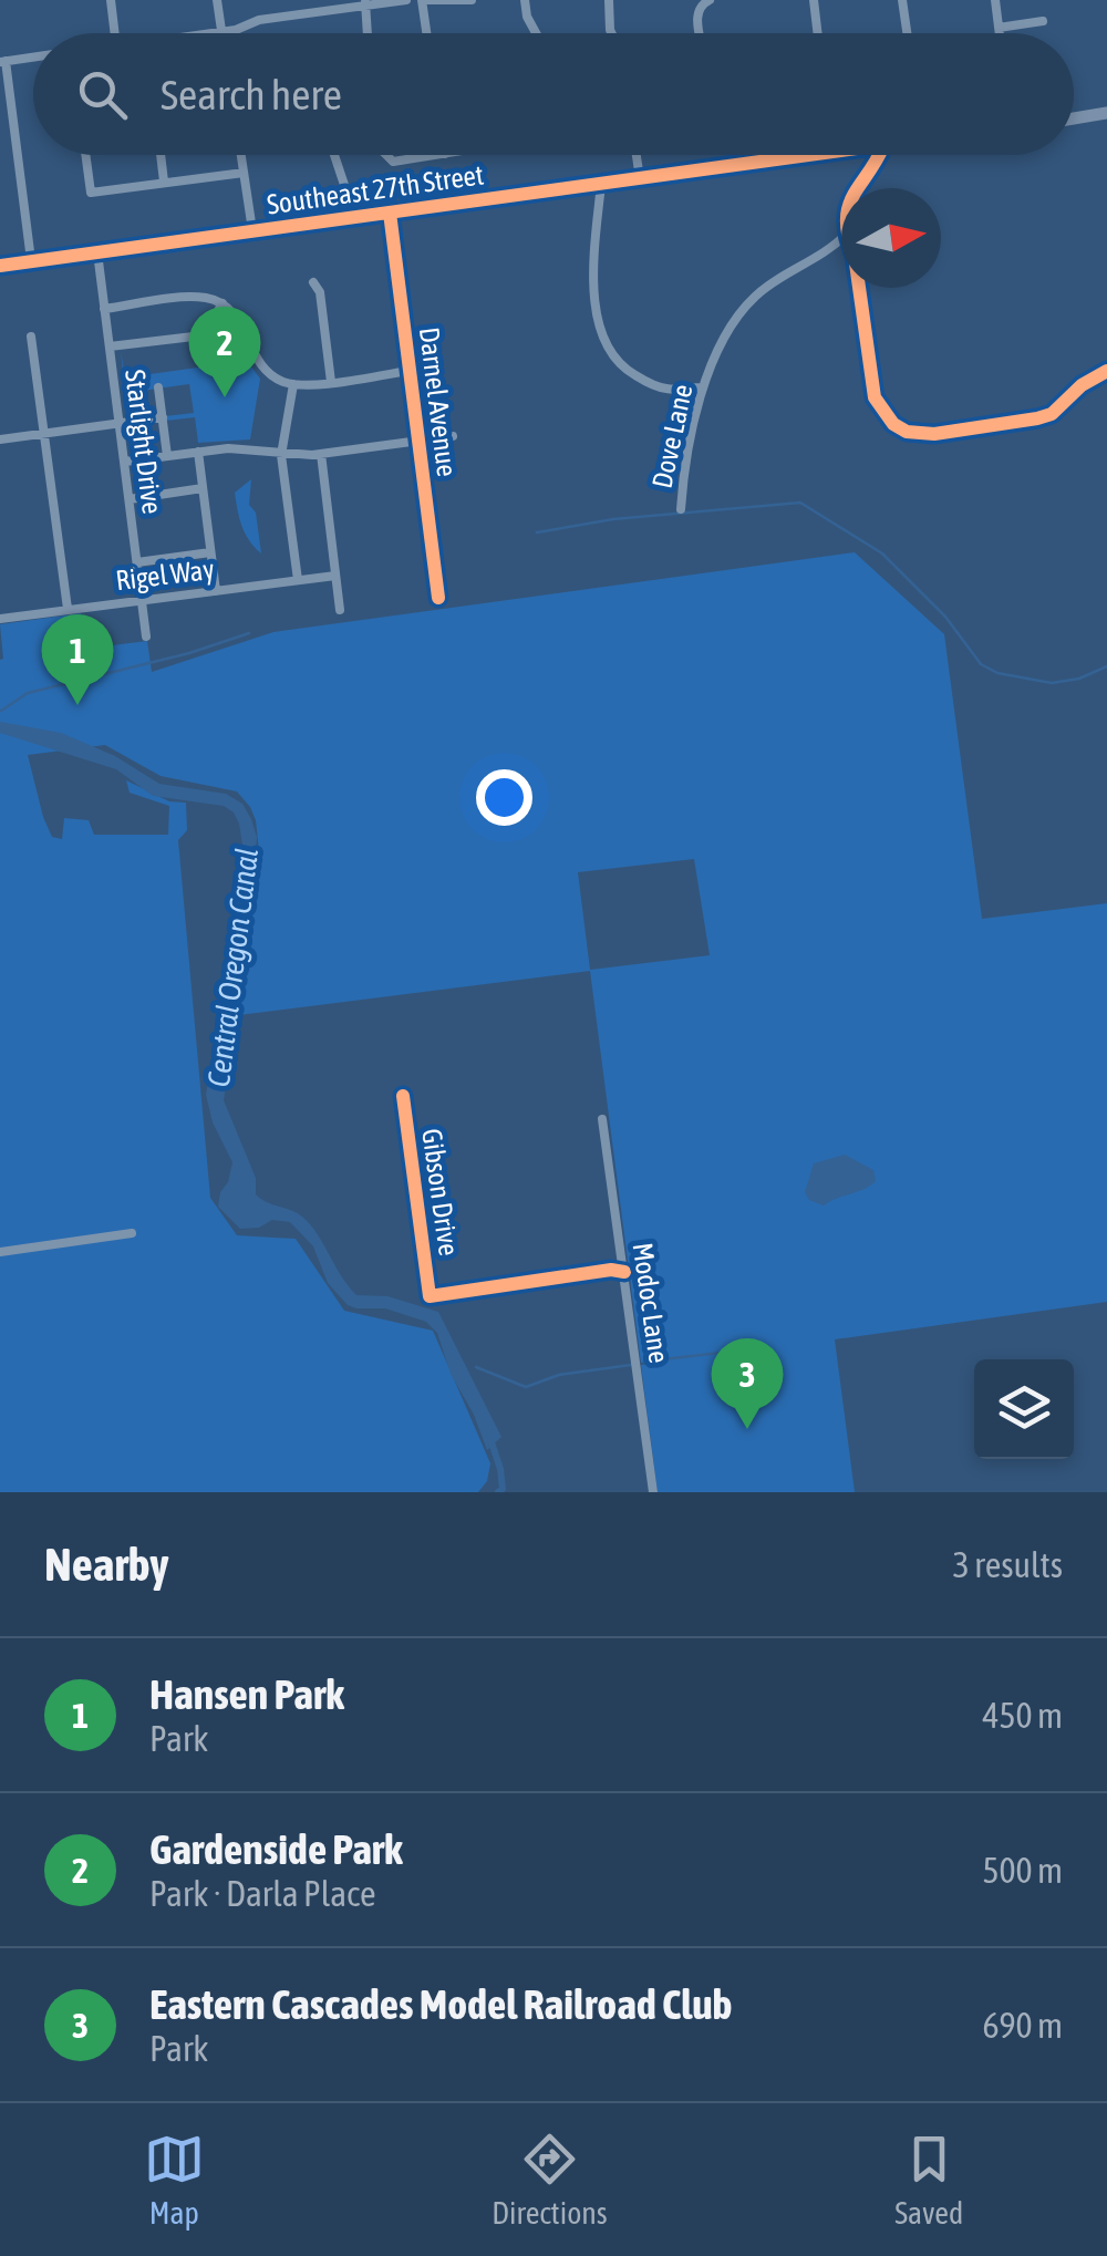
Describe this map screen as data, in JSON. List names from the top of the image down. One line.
{"streets":{"main road":["Southeast 27th Street"],"street":["Darnel Avenue","Dove Lane","Starlight Drive","Rigel Way","Gibson Drive","Modoc Lane"]},"crossings":[["Southeast 27th Street","Darnel Avenue"],["Southeast 27th Street","Starlight Drive"],["Starlight Drive","Rigel Way"],["Gibson Drive","Modoc Lane"]],"water":["Central Oregon Canal"],"north":"right","page":{"search":"Search here","pins":["2","1","3"],"heading":["Nearby","3 results"],"list":[{"mark":"1","name":"Hansen Park","note":"Park","value":"450 m"},{"mark":"2","name":"Gardenside Park","note":"Park · Darla Place","value":"500 m"},{"mark":"3","name":"Eastern Cascades Model Railroad Club","note":"Park","value":"690 m"}],"nav":["Map","Directions","Saved"]}}
